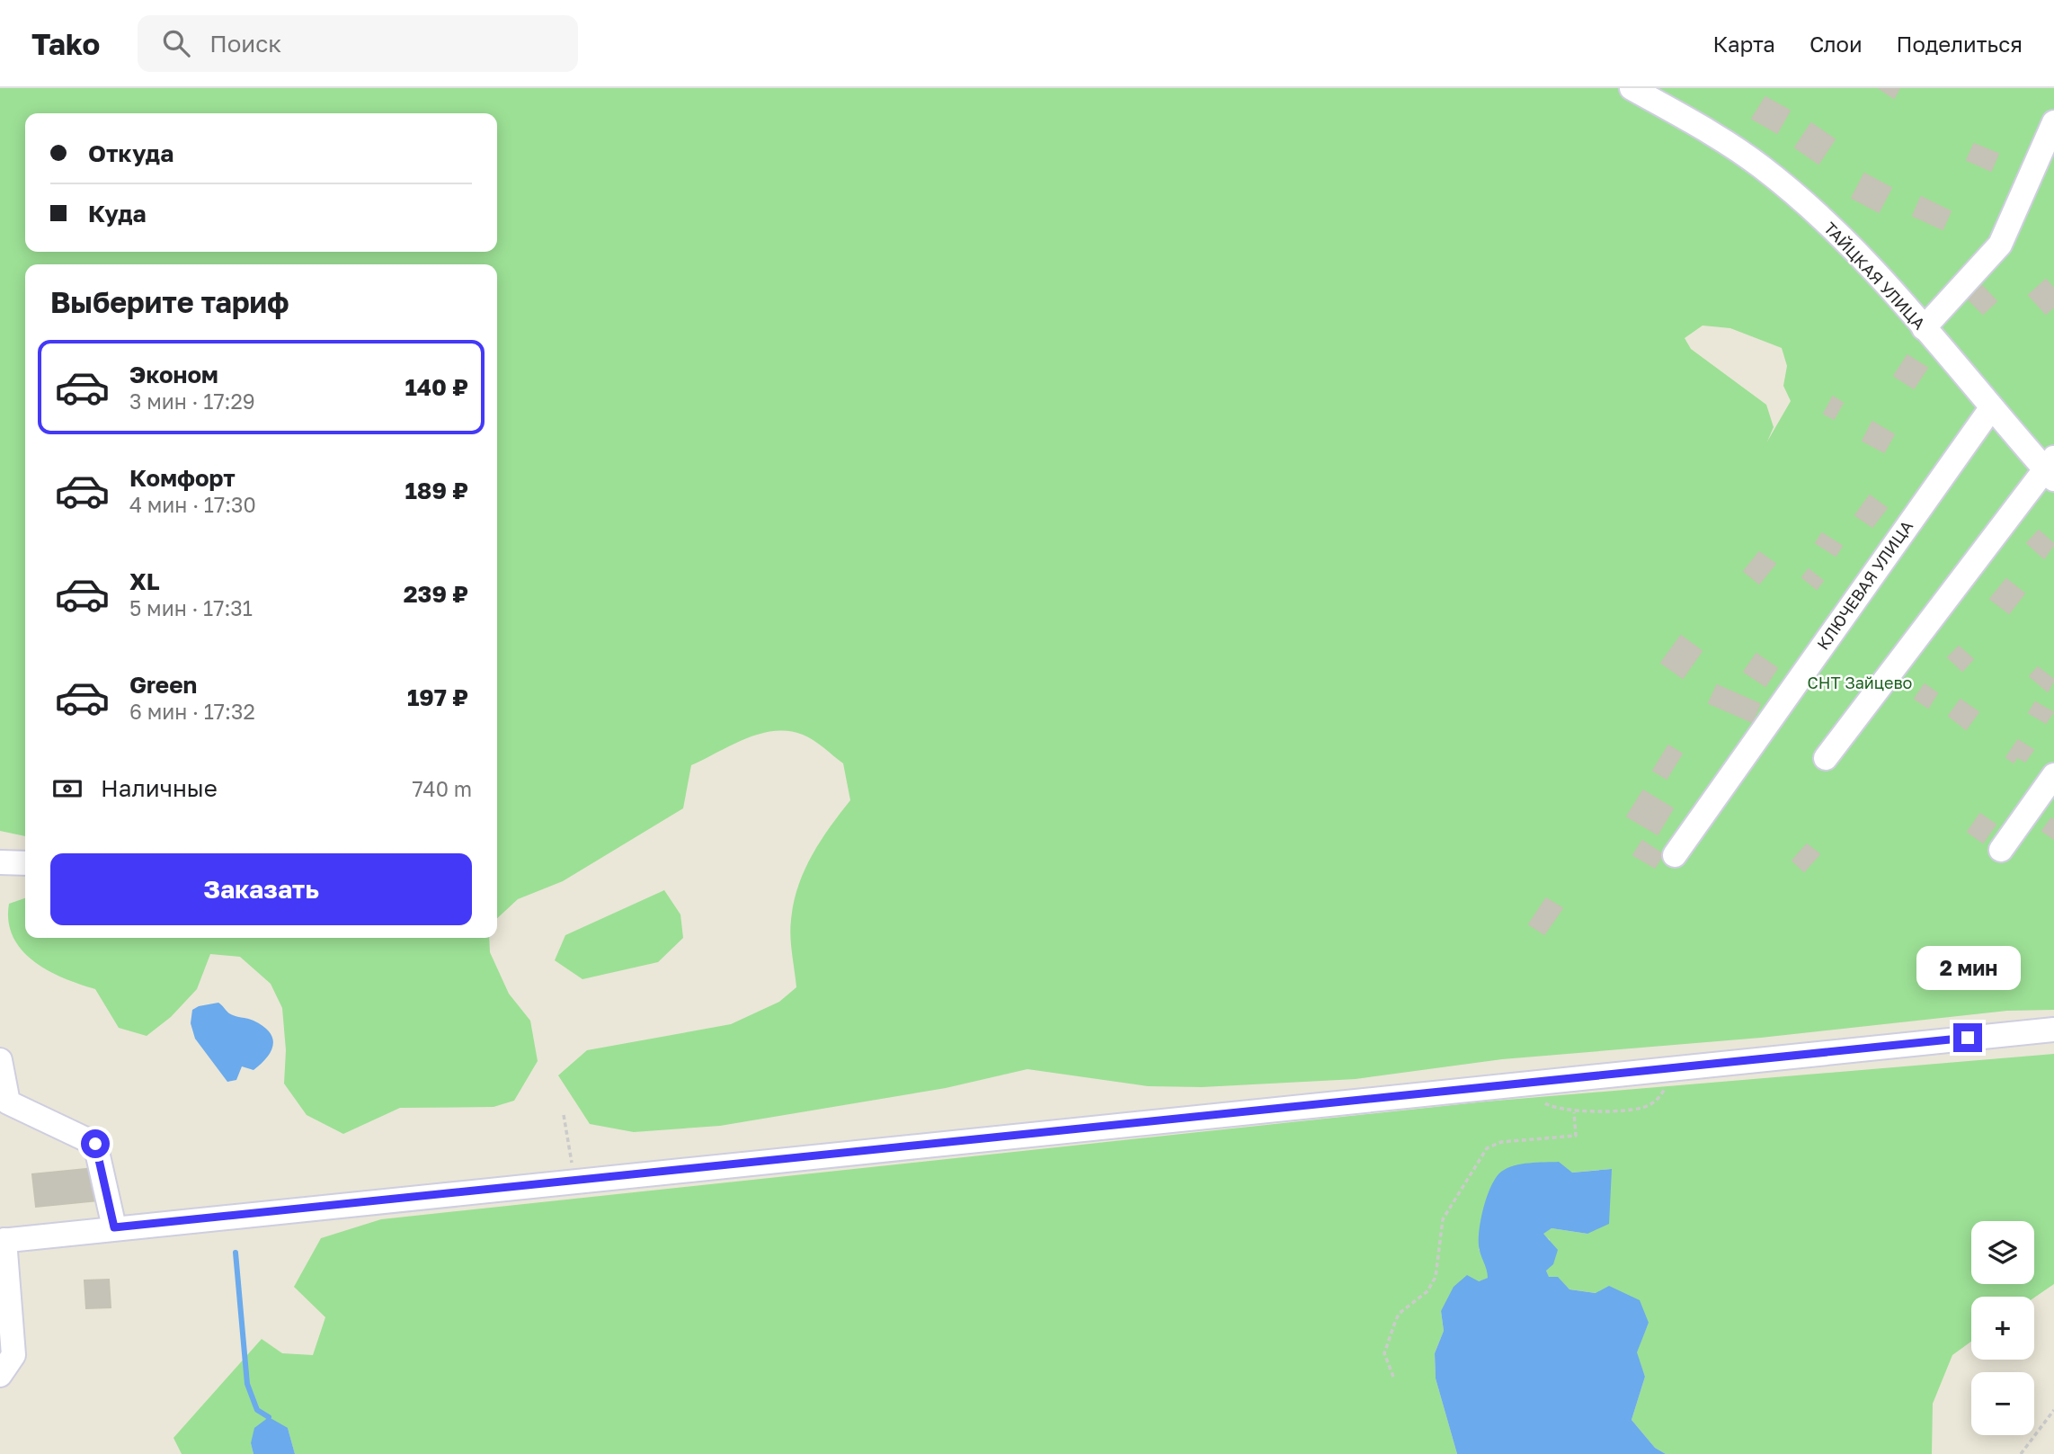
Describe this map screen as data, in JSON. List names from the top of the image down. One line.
{"streets":{"street":["ТАЙЦКАЯ УЛИЦА","КЛЮЧЕВАЯ УЛИЦА"]},"crossings":[["ТАЙЦКАЯ УЛИЦА","КЛЮЧЕВАЯ УЛИЦА"]],"parks":["СНТ Зайцево"],"page":{"header":"Tako","search":"Поиск","nav":["Карта","Слои","Поделиться"],"banner":["Откуда","Куда"],"heading":"Выберите тариф","list":[{"name":"Эконом","note":"3 мин · 17:29","value":"140 ₽"},{"name":"Комфорт","note":"4 мин · 17:30","value":"189 ₽"},{"name":"XL","note":"5 мин · 17:31","value":"239 ₽"},{"name":"Green","note":"6 мин · 17:32","value":"197 ₽"}],"pay":["Наличные","740 m"],"buttons":"Заказать","bubble":"2 мин","map_buttons":["+","−"]}}
